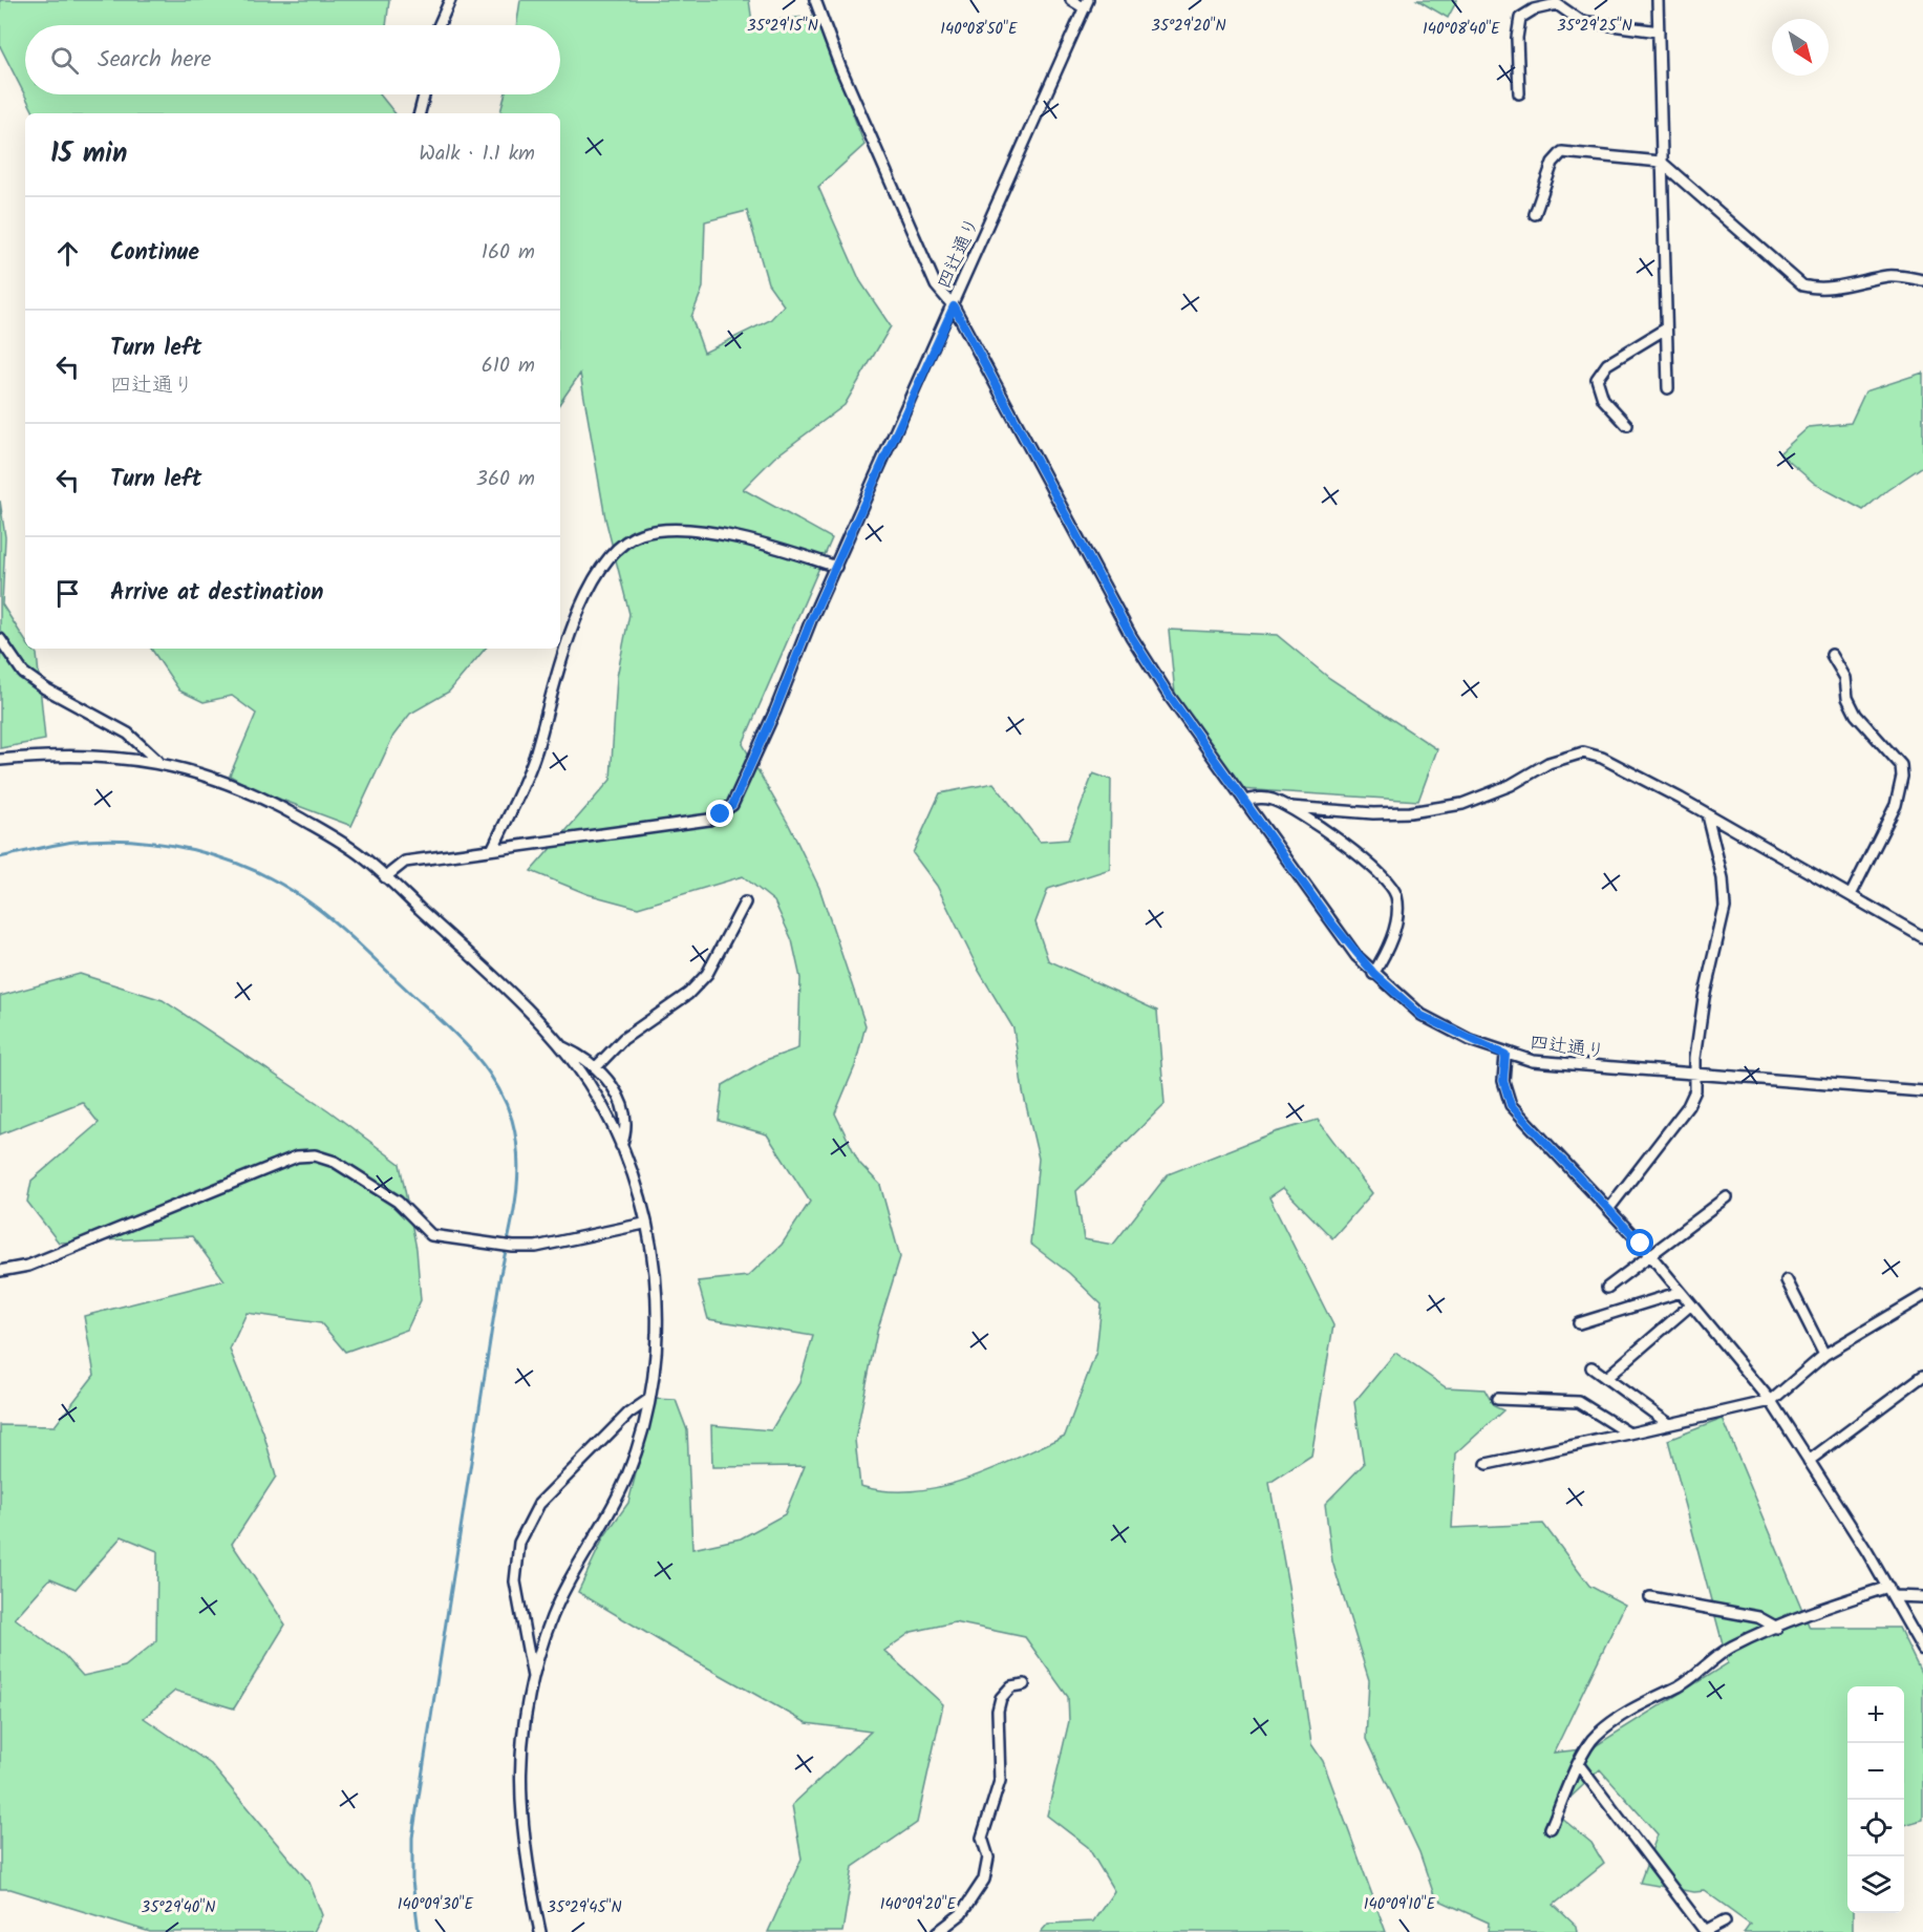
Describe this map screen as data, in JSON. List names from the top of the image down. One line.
{"streets":{"street":["四辻通り"]},"north":"bottom right","page":{"search":"Search here","heading":["15 min","Walk · 1.1 km"],"list":[["Continue","160 m"],["Turn left","四辻通り","610 m"],["Turn left","360 m"],"Arrive at destination"],"map_buttons":["+","−"]},"coordinates":["35°29'15\"N","35°29'20\"N","35°29'25\"N","140°08'50\"E","140°08'40\"E","140°09'30\"E","140°09'20\"E","140°09'10\"E","35°29'40\"N","35°29'45\"N"]}
